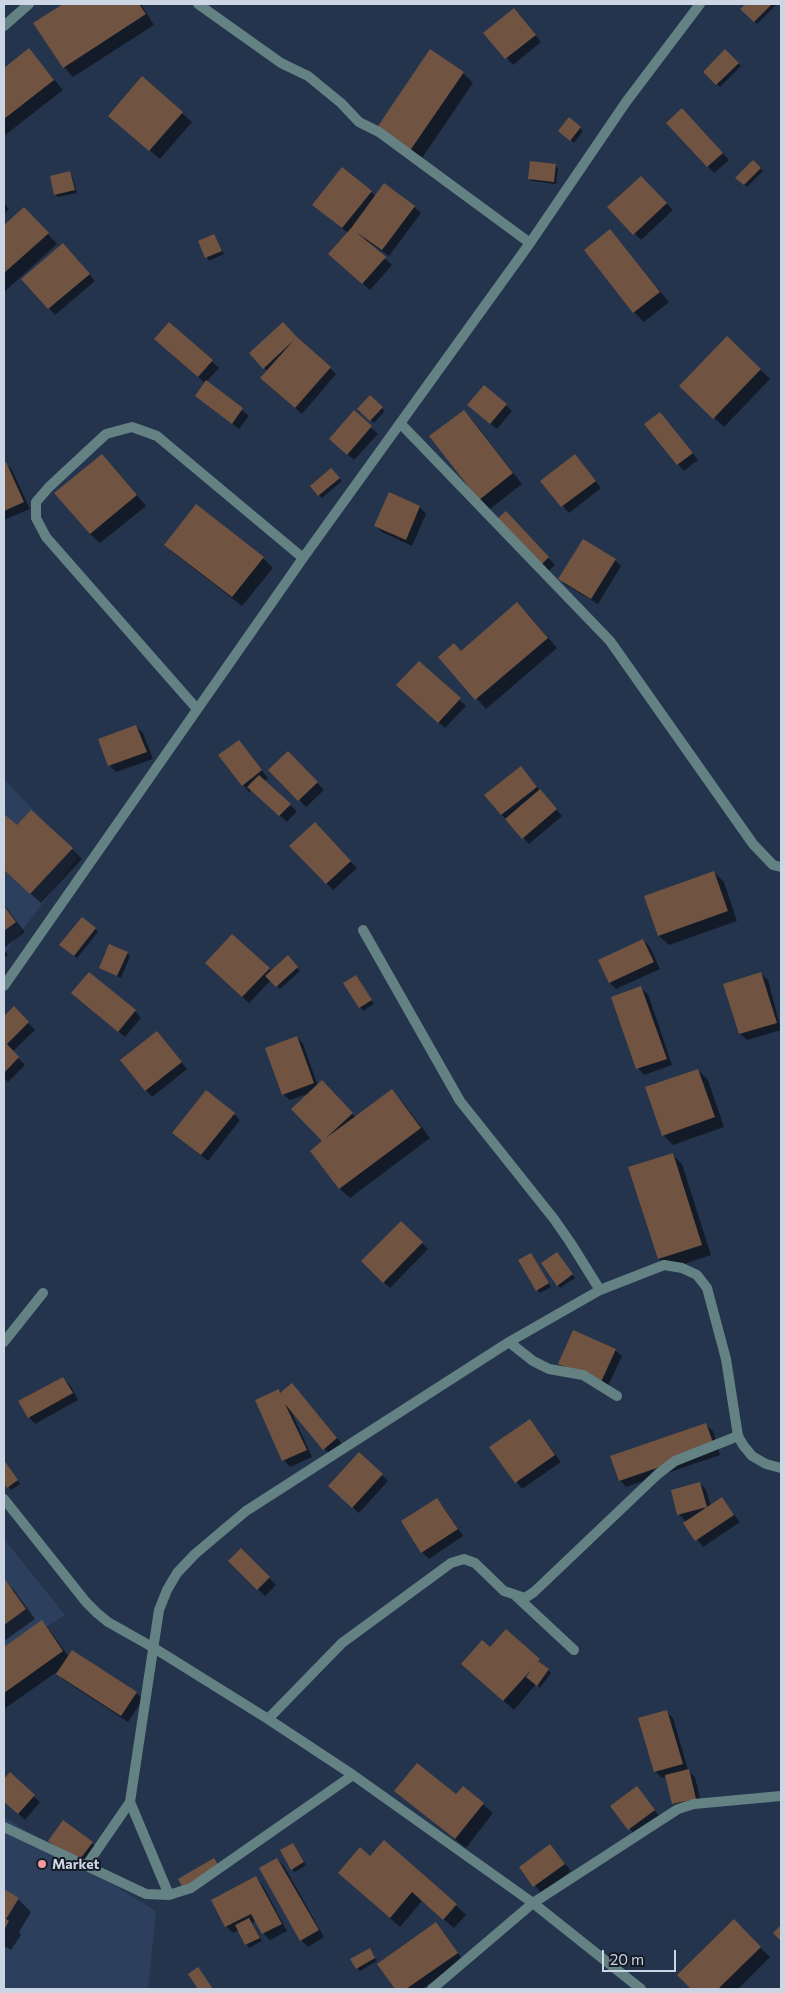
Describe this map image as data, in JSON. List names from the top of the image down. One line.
{"places":["Market"],"scale_bar":"20 m"}
